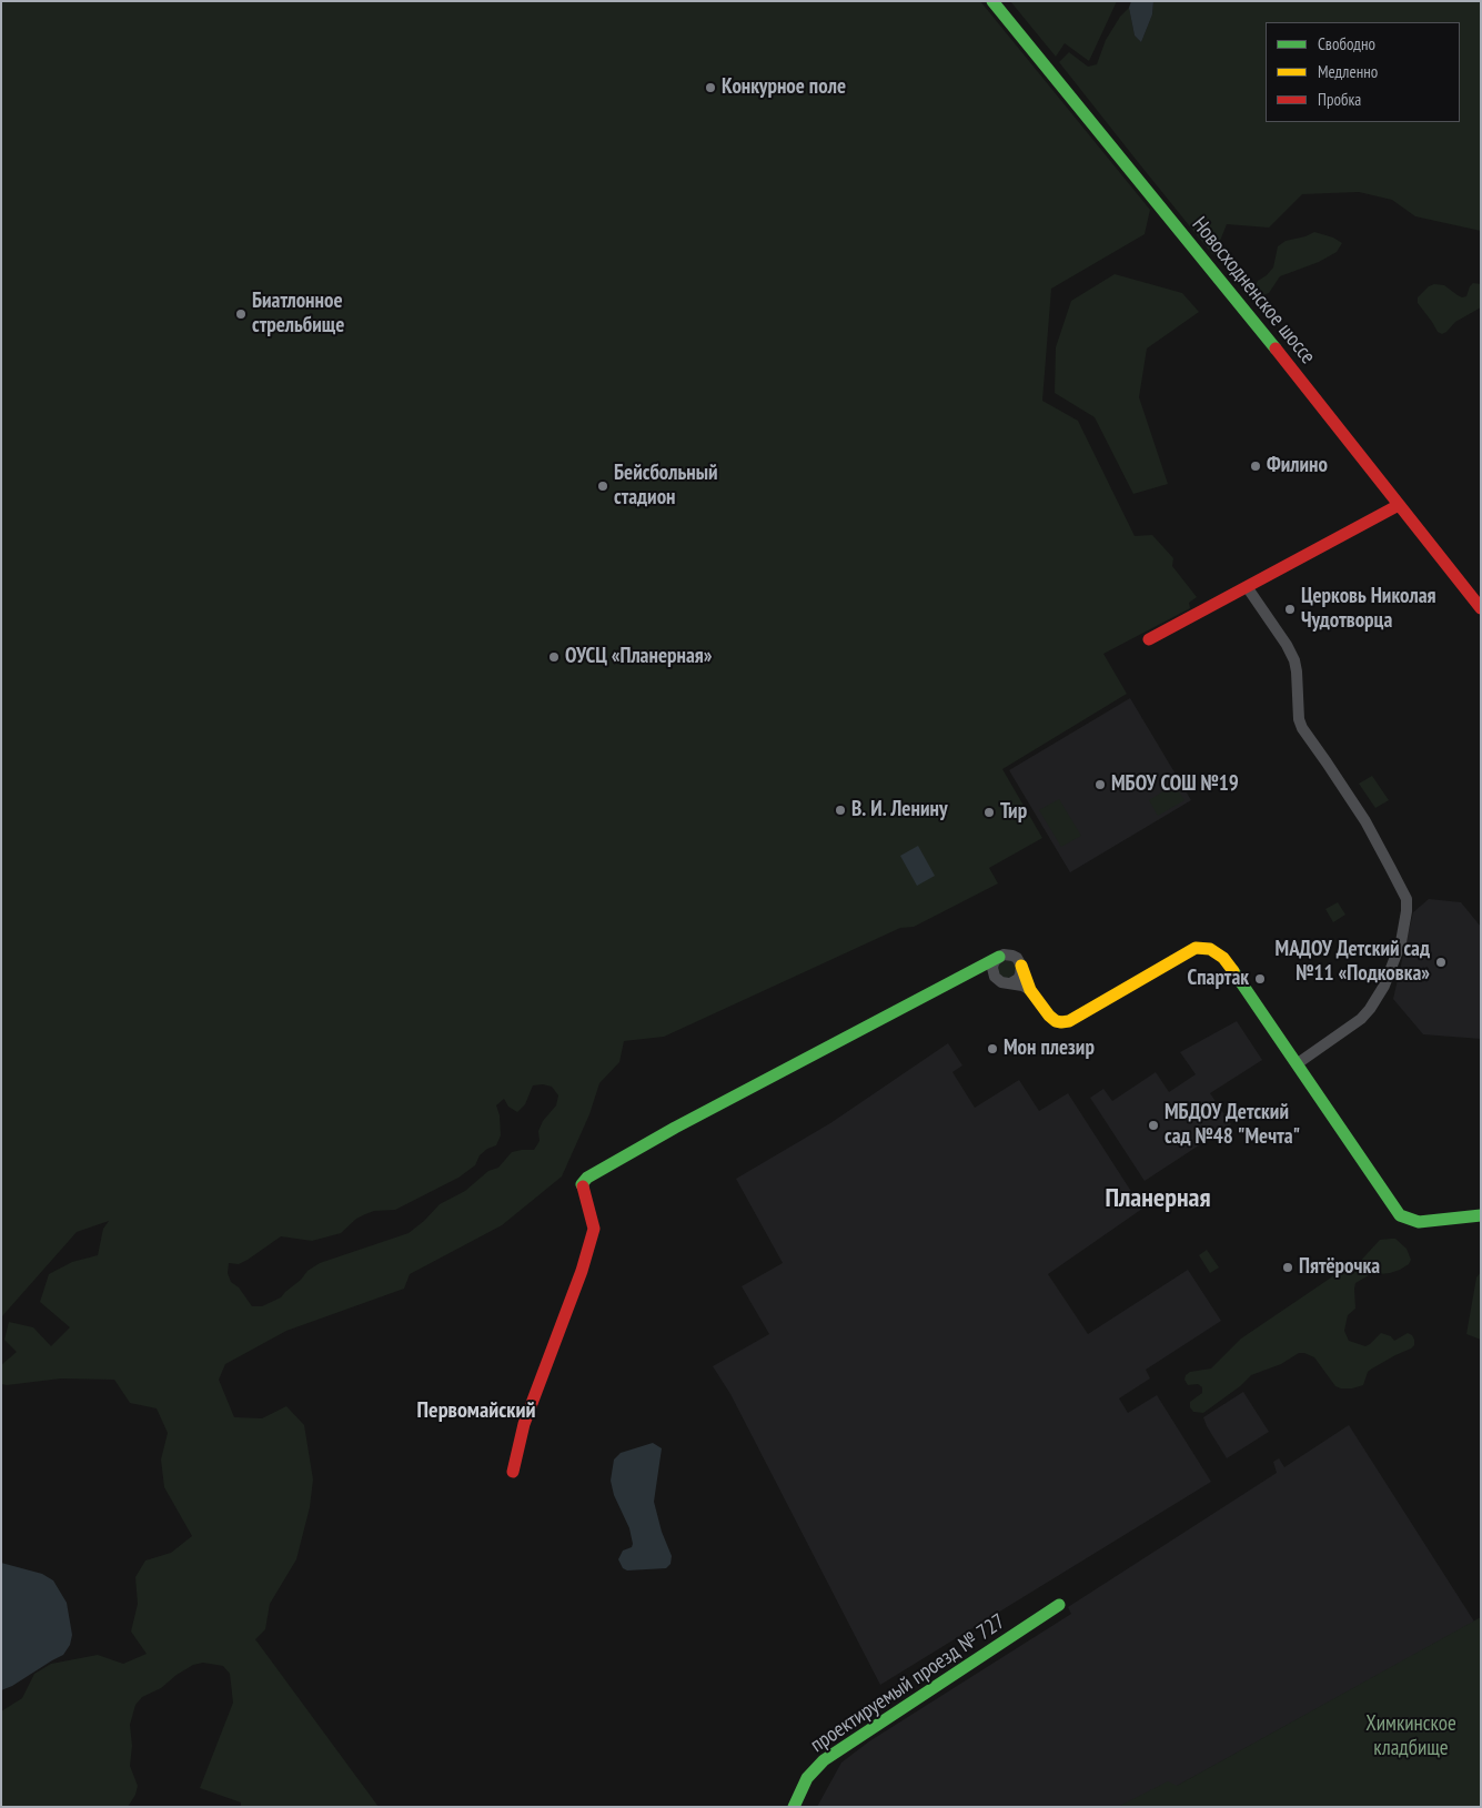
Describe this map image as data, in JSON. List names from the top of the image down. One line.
{"streets":{"street":["Новосходненское шоссе","проектируемый проезд № 727"]},"districts":["Планерная","Первомайский"],"parks":["Химкинское кладбище"],"places":["Конкурное поле","Биатлонное стрельбище","Филино","Бейсбольный стадион","Церковь Николая Чудотворца","ОУСЦ «Планерная»","МБОУ СОШ №19","В. И. Ленину","Тир","МАДОУ Детский сад №11 «Подковка»","Спартак","Мон плезир","МБДОУ Детский сад №48 \"Мечта\"","Пятёрочка"],"legend":["Свободно","Медленно","Пробка"]}
